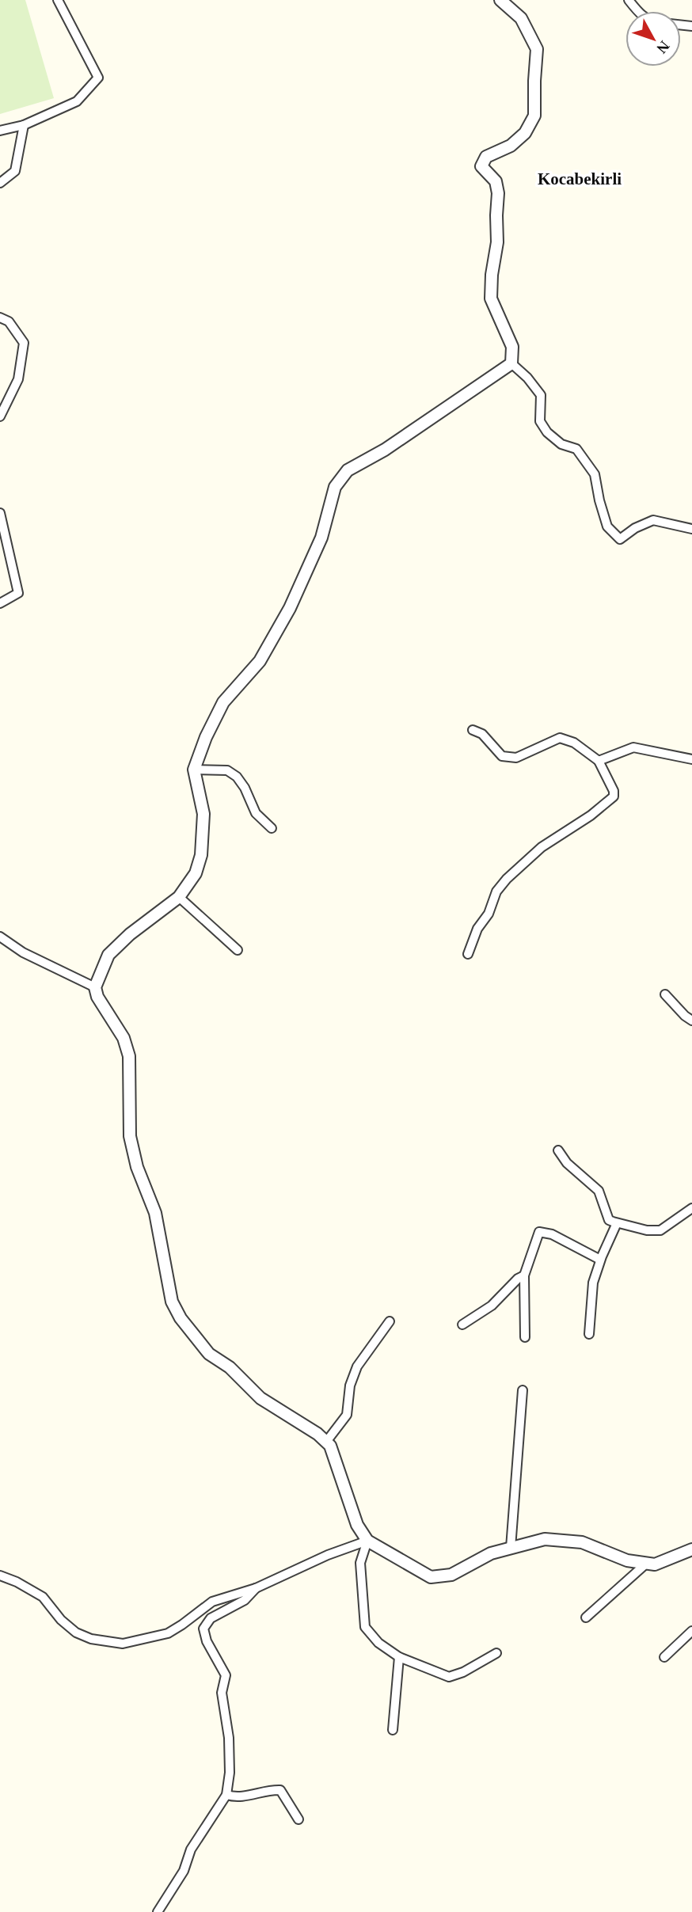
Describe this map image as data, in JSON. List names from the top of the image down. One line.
{"districts":["Kocabekirli"],"north":"bottom right"}
